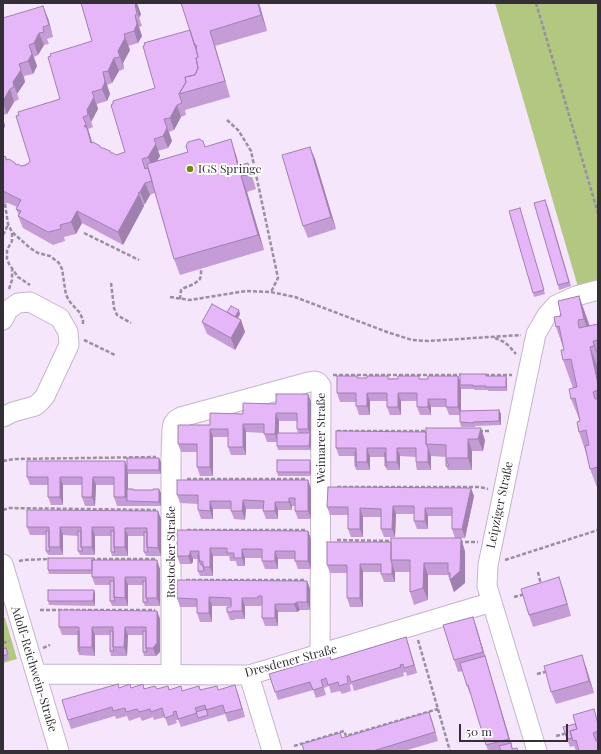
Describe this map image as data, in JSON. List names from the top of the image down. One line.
{"streets":{"street":["Weimarer Straße","Leipziger Straße","Rostocker Straße","Dresdener Straße","Adolf-Reichwein-Straße"]},"crossings":[["Weimarer Straße","Rostocker Straße"],["Weimarer Straße","Dresdener Straße"],["Leipziger Straße","Dresdener Straße"],["Rostocker Straße","Dresdener Straße"],["Dresdener Straße","Adolf-Reichwein-Straße"]],"places":["IGS Springe"],"scale_bar":"50 m"}
